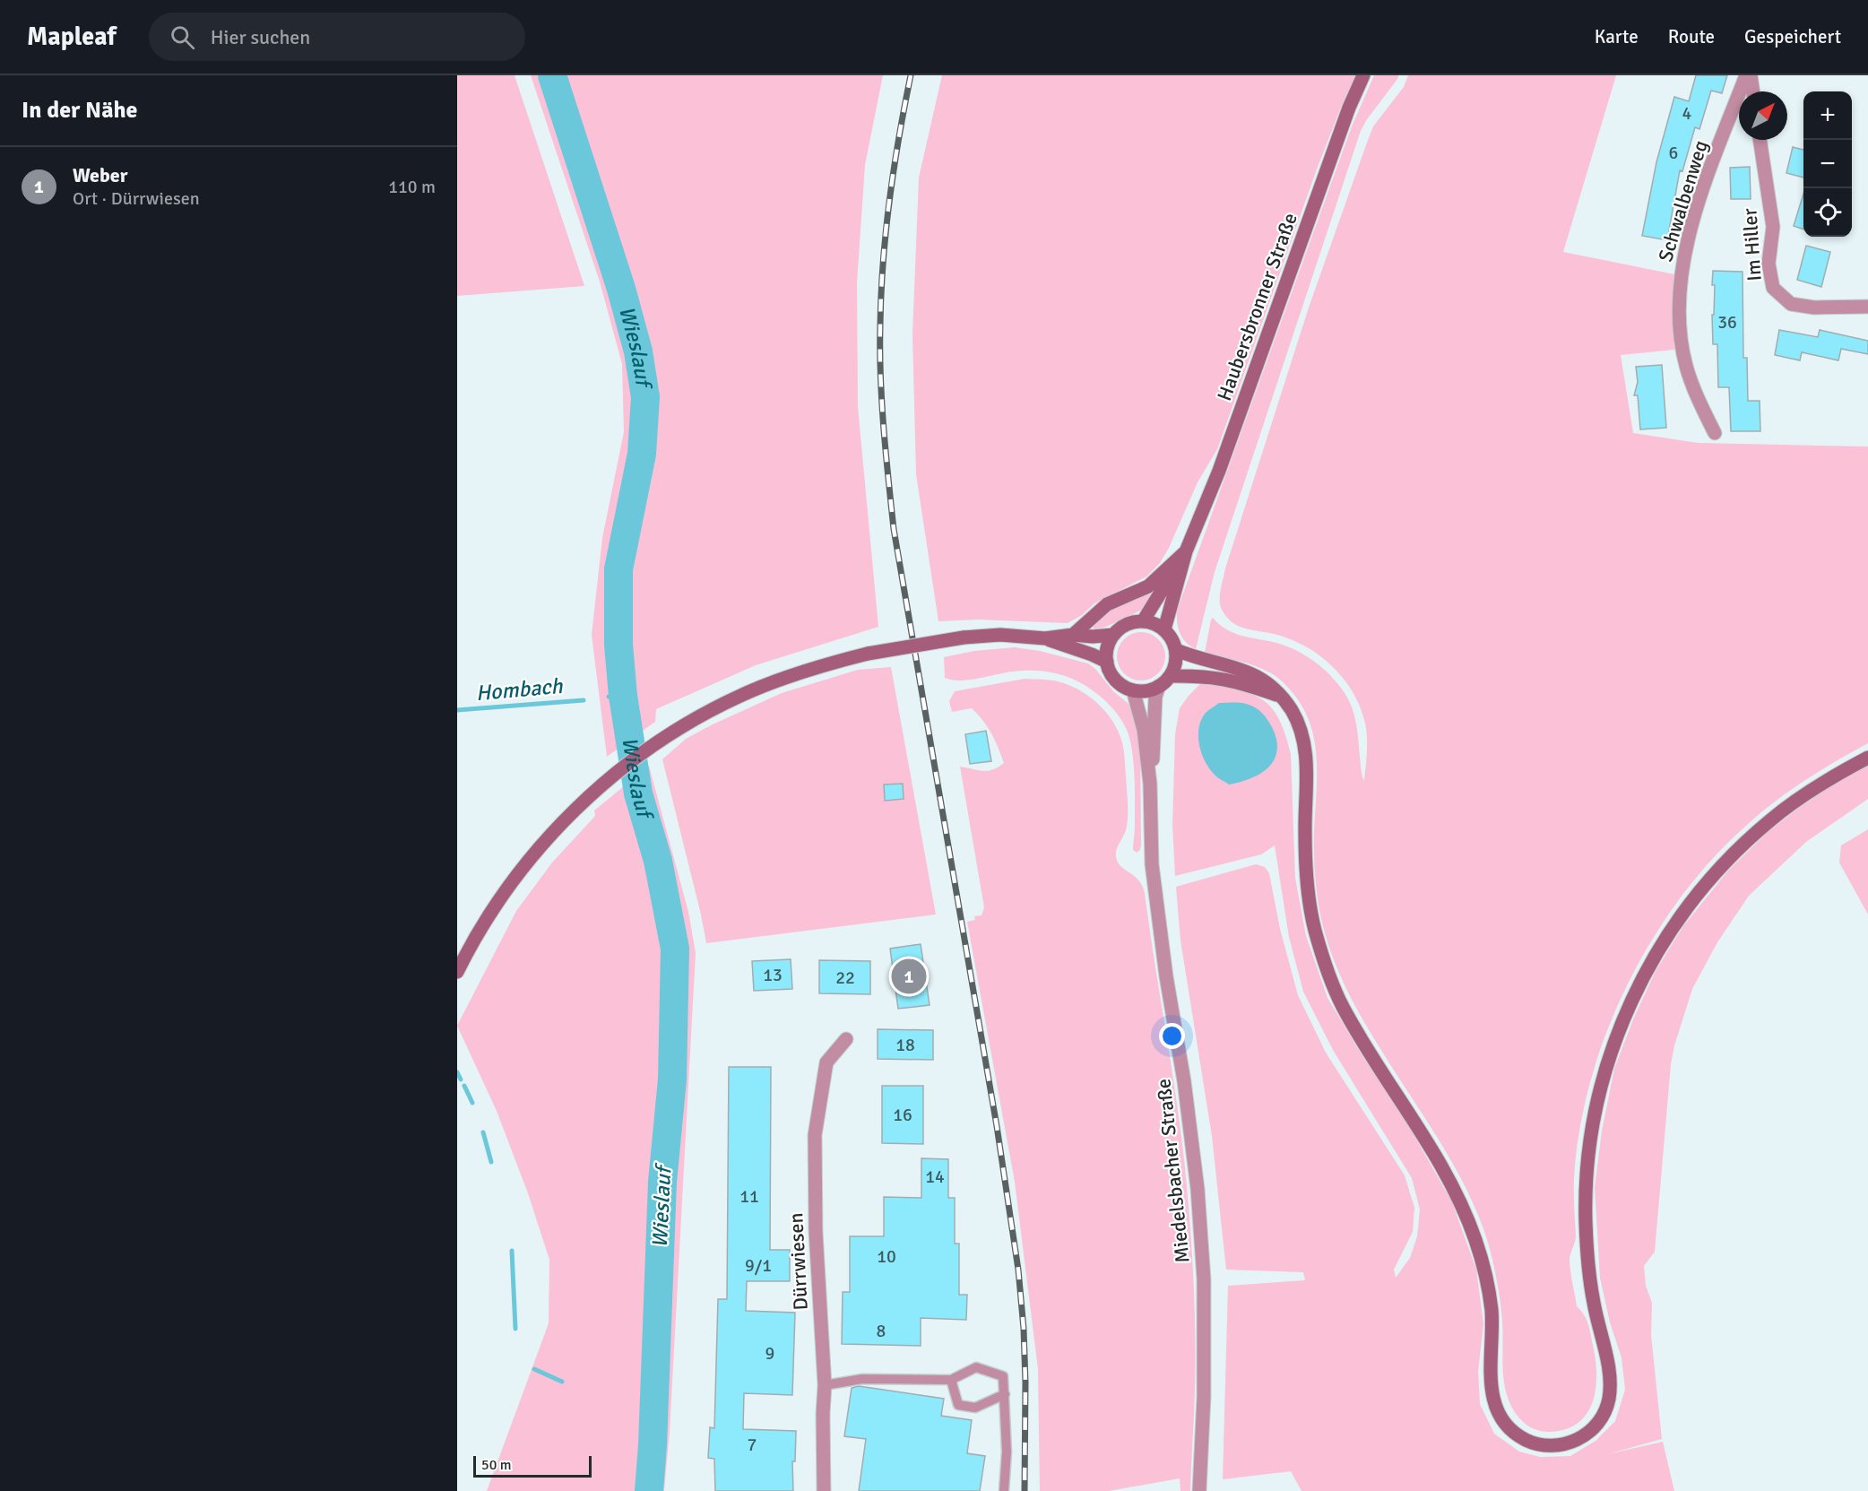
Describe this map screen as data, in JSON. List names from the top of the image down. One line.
{"streets":{"main road":["Haubersbronner Straße"],"street":["Schwalbenweg","Im Hiller","Miedelsbacher Straße","Dürrwiesen"]},"water":["Wieslauf","Hombach"],"house_numbers":["4","6","36","13","22","18","16","14","11","10","9/1","8","9","7"],"scale_bar":"50 m","north":"top right","page":{"header":"Mapleaf","search":"Hier suchen","nav":["Karte","Route","Gespeichert"],"heading":"In der Nähe","map_buttons":["+","−"],"list":[{"mark":"1","name":"Weber","note":"Ort · Dürrwiesen","value":"110 m"}],"pins":"1","scale":"50 m"}}
